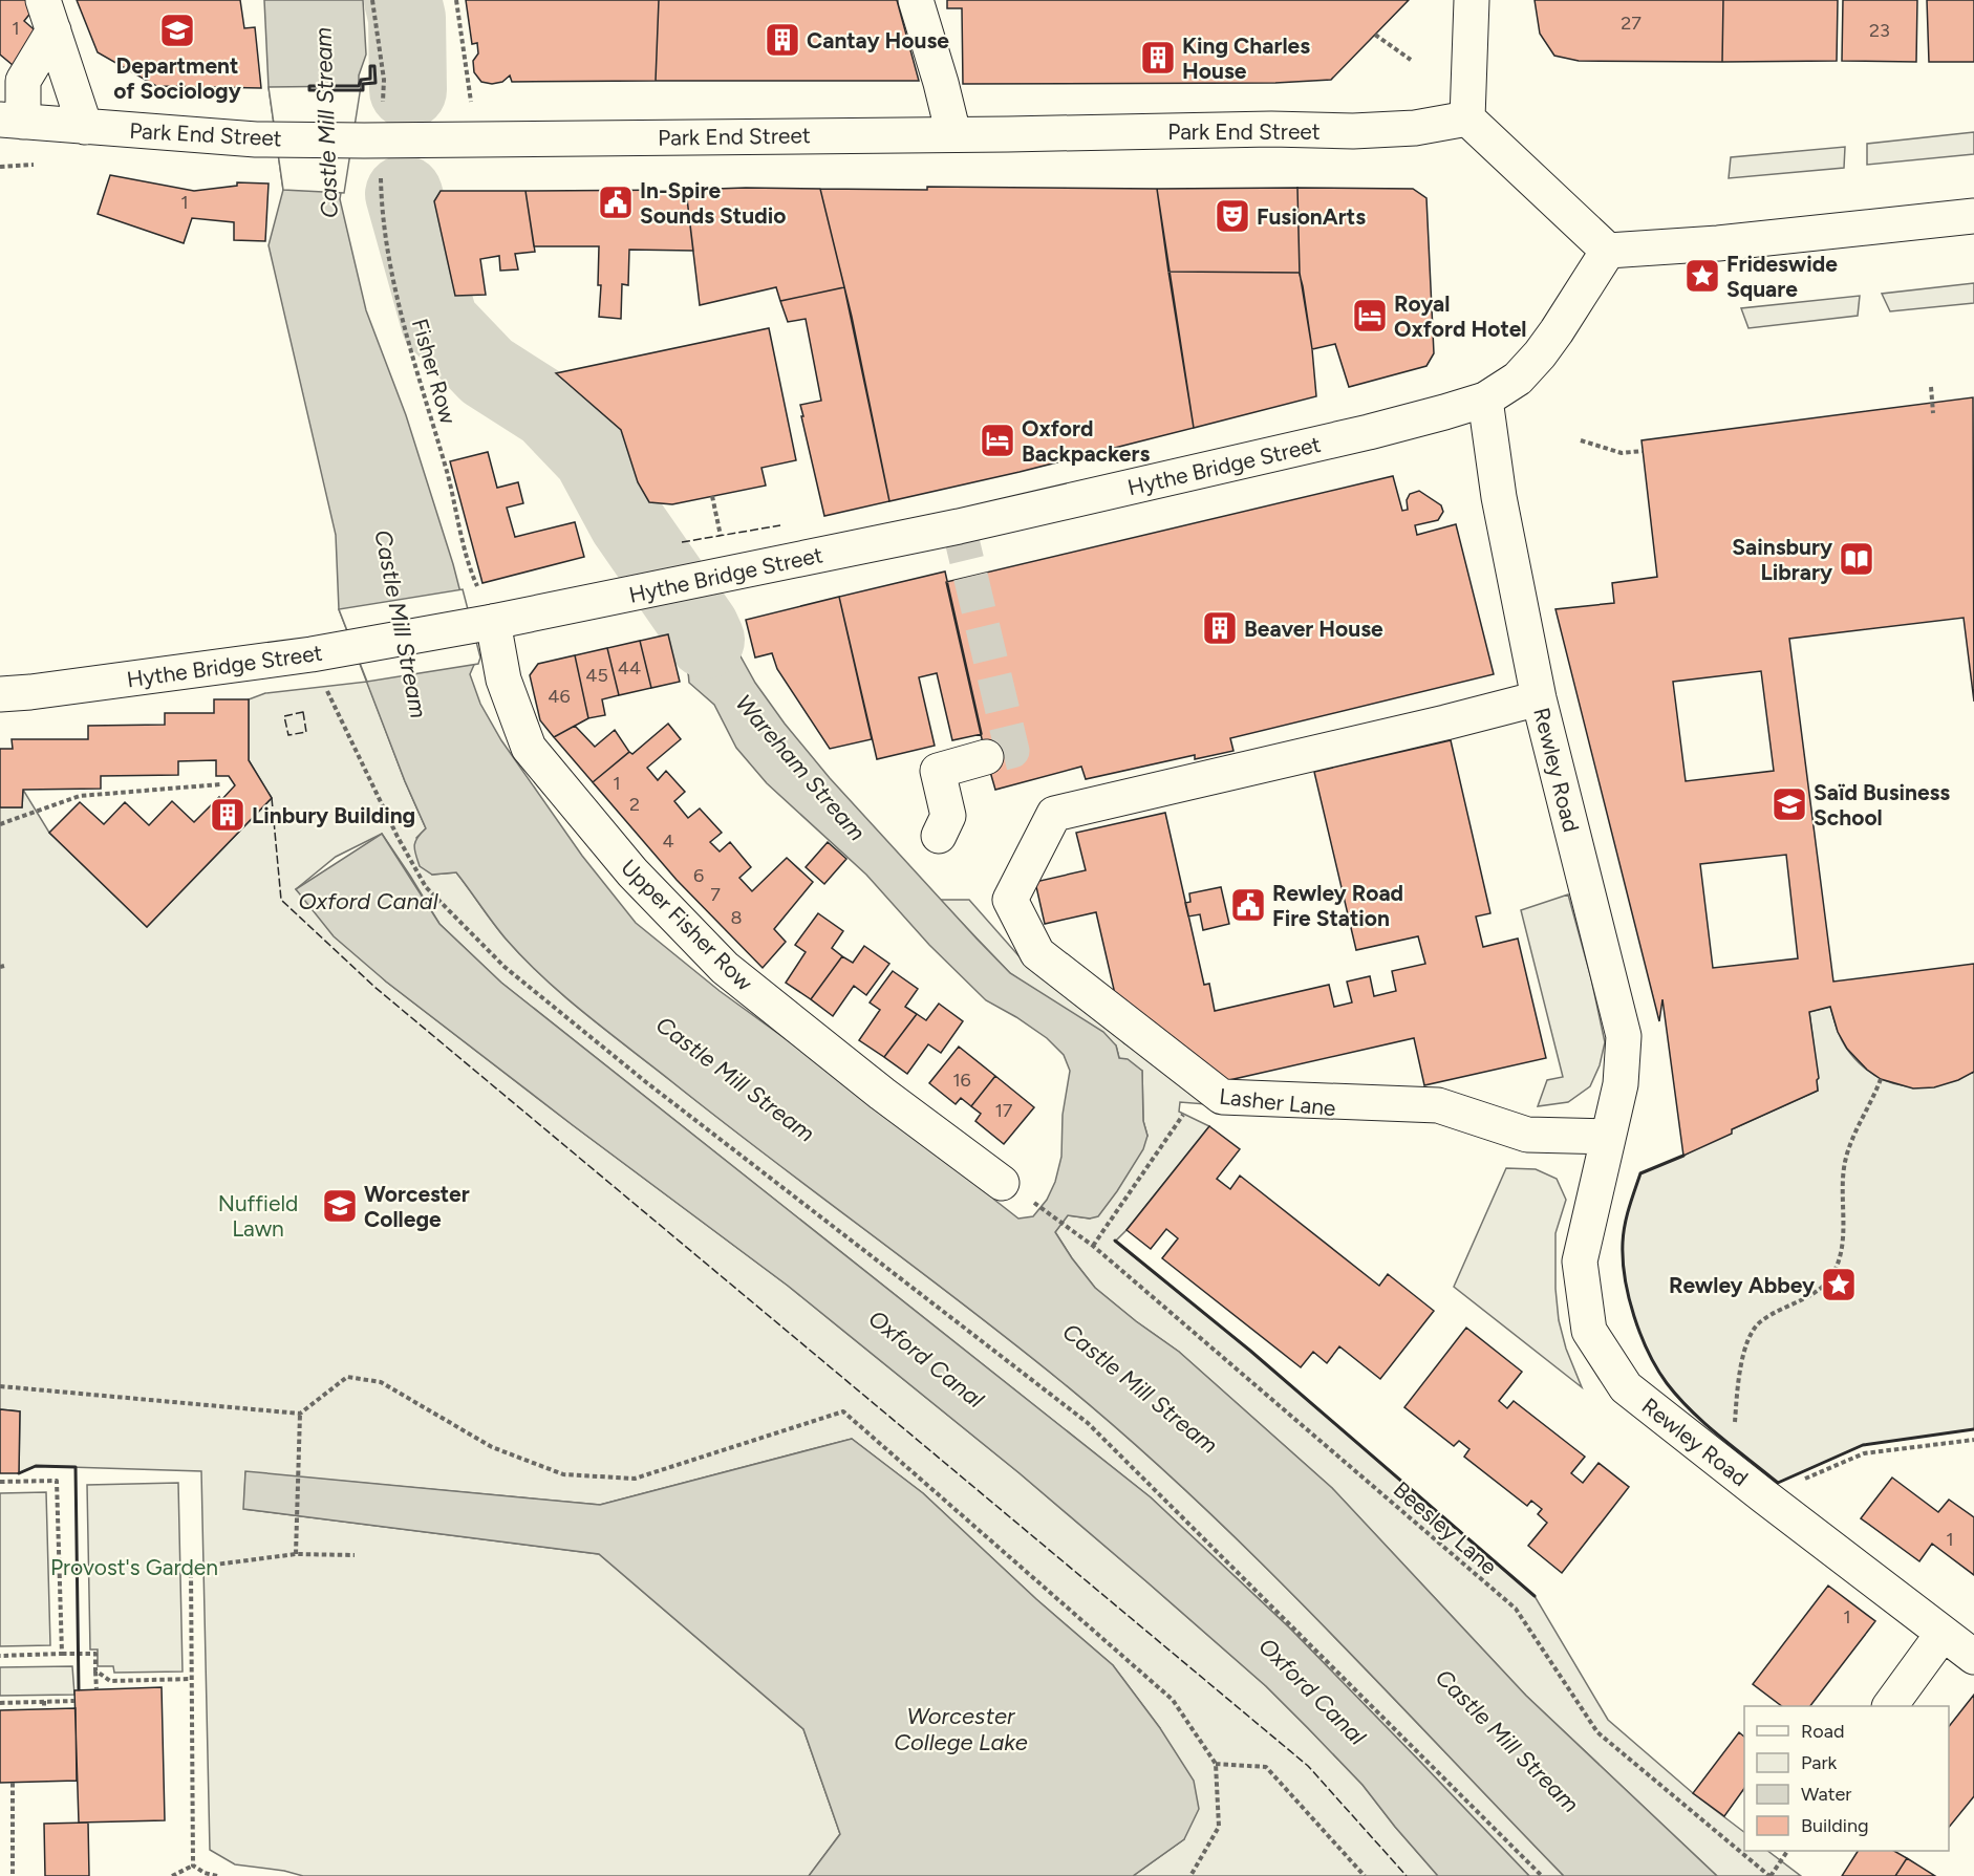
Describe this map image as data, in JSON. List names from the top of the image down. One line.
{"streets":{"street":["Park End Street","Hythe Bridge Street","Rewley Road","Upper Fisher Row"],"path":["Fisher Row","Lasher Lane","Beesley Lane"]},"crossings":[["Hythe Bridge Street","Rewley Road"],["Hythe Bridge Street","Upper Fisher Row"],["Lasher Lane","Beesley Lane"]],"water":["Castle Mill Stream","Wareham Stream","Oxford Canal","Worcester College Lake"],"parks":["Nuffield Lawn","Provost's Garden"],"places":{"school or university":["Department of Sociology","Saïd Business School","Worcester College"],"building":["Cantay House","King Charles House","Beaver House","Linbury Building"],"public building":["In-Spire Sounds Studio","Rewley Road Fire Station"],"theatre":["FusionArts"],"place":["Frideswide Square","Rewley Abbey"],"hotel":["Royal Oxford Hotel","Oxford Backpackers"],"library":["Sainsbury Library"]},"house_numbers":["27","1","23","1","44","45","46","1","2","4","6","7","8","16","17","1","1"],"legend":["Road","Park","Water","Building"]}
